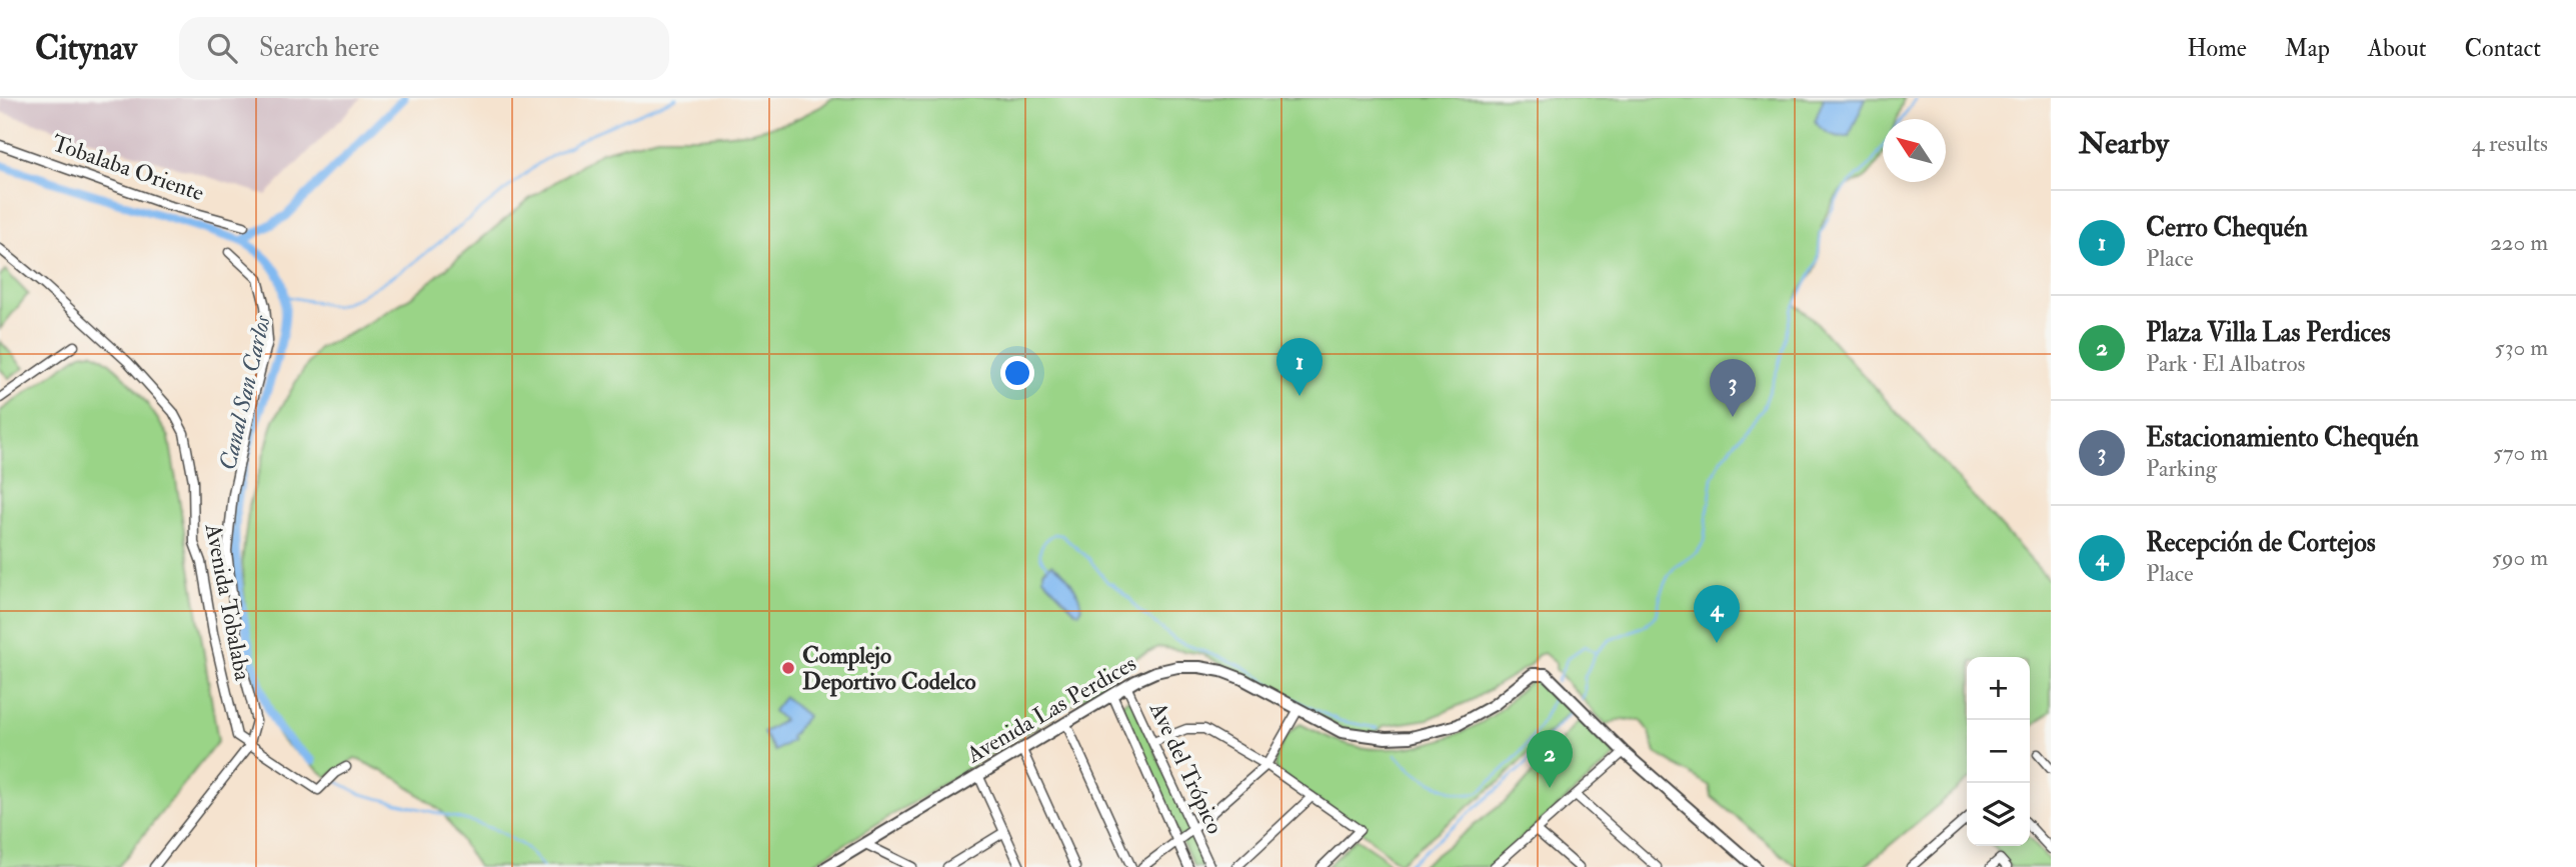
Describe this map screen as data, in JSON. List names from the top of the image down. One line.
{"streets":{"street":["Tobalaba Oriente","Avenida Tobalaba","Avenida Las Perdices","Ave del Trópico"]},"crossings":[["Avenida Las Perdices","Ave del Trópico"]],"water":["Canal San Carlos"],"places":["Complejo Deportivo Codelco"],"north":"top left","page":{"header":"Citynav","search":"Search here","nav":["Home","Map","About","Contact"],"heading":["Nearby","4 results"],"list":[{"mark":"1","name":"Cerro Chequén","note":"Place","value":"220 m"},{"mark":"2","name":"Plaza Villa Las Perdices","note":"Park · El Albatros","value":"530 m"},{"mark":"3","name":"Estacionamiento Chequén","note":"Parking","value":"570 m"},{"mark":"4","name":"Recepción de Cortejos","note":"Place","value":"590 m"}],"pins":["1","3","4","2"],"map_buttons":["+","−"]}}
